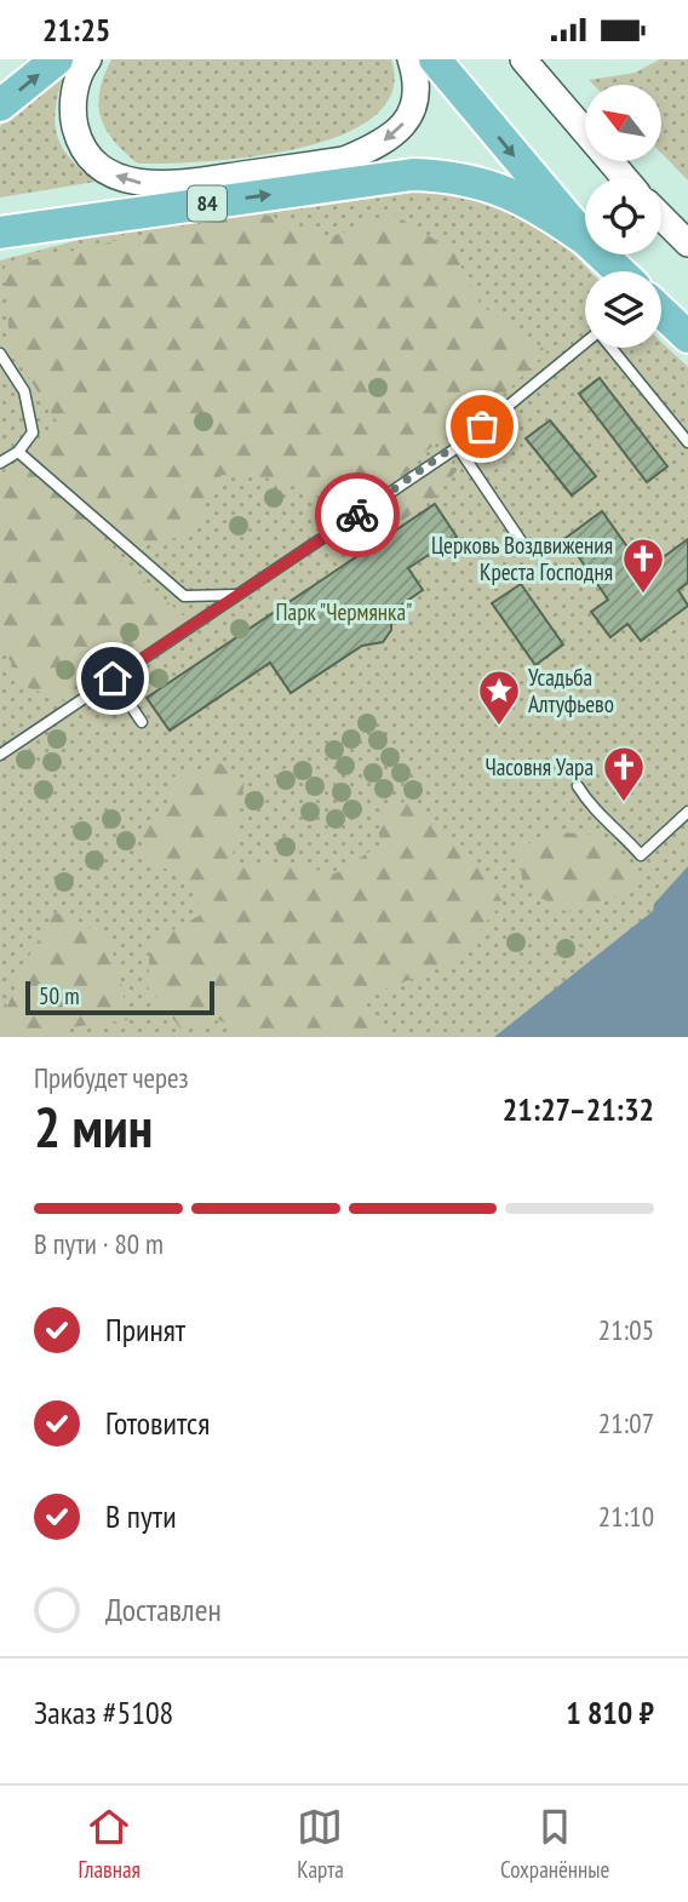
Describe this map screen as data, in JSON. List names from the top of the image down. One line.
{"streets":{"main road":["84"]},"parks":["Парк \"Чермянка\""],"places":{"church":["Церковь Воздвижения Креста Господня","Часовня Уара"],"place":["Усадьба Алтуфьево"]},"scale_bar":"50 m","north":"top left","page":{"status":"21:25","scale":"50 m","heading":["2 мин","Прибудет через","21:27–21:32"],"panel":["Заказ #5108","1 810 ₽"],"bar":"В пути · 80 m","list":[["Принят","21:05"],["Готовится","21:07"],["В пути","21:10"],"Доставлен"],"tabs":["Главная","Карта","Сохранённые"]}}
